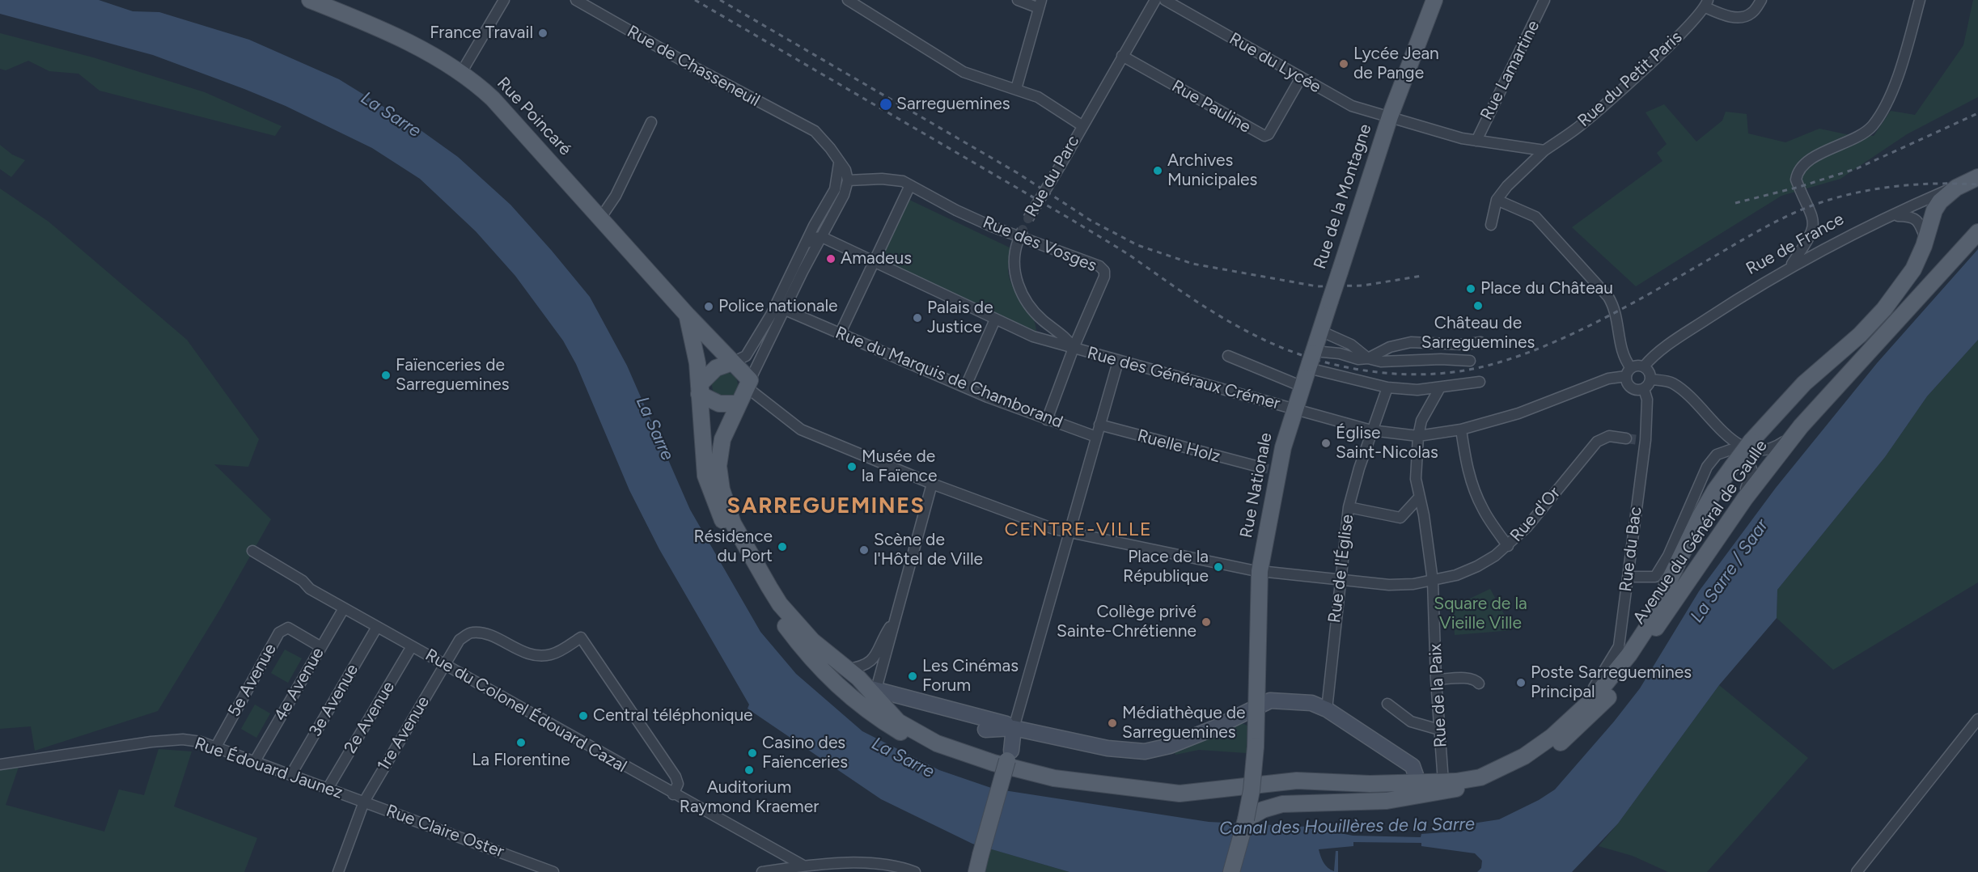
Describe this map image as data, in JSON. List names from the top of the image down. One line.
{"streets":{"main road":["Rue Poincaré","Rue de la Montagne","Rue Nationale","Avenue du Général de Gaulle"],"street":["Rue du Lycée","Rue de Chasseneuil","Rue Lamartine","Rue du Petit Paris","Rue Pauline","Rue du Parc","Rue des Vosges","Rue de France","Rue du Marquis de Chamborand","Rue des Généraux Crémer","Ruelle Holz","Rue d'Or","Rue du Bac","Rue de l'Église","5e Avenue","4e Avenue","Rue de la Paix","3e Avenue","Rue du Colonel Édouard Cazal","2e Avenue","1re Avenue","Rue Édouard Jaunez","Rue Claire Oster"]},"crossings":[["Rue du Lycée","Rue Pauline"],["Rue du Lycée","Rue de la Montagne"],["Rue de Chasseneuil","Rue des Vosges"],["Rue Pauline","Rue du Parc"],["Rue Poincaré","Avenue du Général de Gaulle"],["Rue du Parc","Rue des Vosges"],["Rue du Parc","Rue des Généraux Crémer"],["Rue de la Montagne","Rue des Généraux Crémer"],["Rue de la Montagne","Rue Nationale"],["Rue des Vosges","Rue du Marquis de Chamborand"],["Rue des Vosges","Rue des Généraux Crémer"],["Rue de France","Avenue du Général de Gaulle"],["Rue de France","Rue du Bac"],["Rue des Généraux Crémer","Rue Nationale"],["Rue des Généraux Crémer","Rue de l'Église"],["Rue des Généraux Crémer","Rue de la Paix"],["Rue Nationale","Rue d'Or"],["Rue d'Or","Rue de l'Église"],["Rue d'Or","Rue de la Paix"],["Avenue du Général de Gaulle","Rue du Bac"],["Avenue du Général de Gaulle","Rue de la Paix"],["5e Avenue","4e Avenue"],["5e Avenue","Rue Édouard Jaunez"],["4e Avenue","Rue du Colonel Édouard Cazal"],["4e Avenue","Rue Édouard Jaunez"],["3e Avenue","Rue du Colonel Édouard Cazal"],["3e Avenue","Rue Édouard Jaunez"],["Rue du Colonel Édouard Cazal","2e Avenue"],["Rue du Colonel Édouard Cazal","1re Avenue"],["2e Avenue","Rue Édouard Jaunez"],["1re Avenue","Rue Édouard Jaunez"],["1re Avenue","Rue Claire Oster"],["Rue Édouard Jaunez","Rue Claire Oster"]],"districts":["SARREGUEMINES","CENTRE-VILLE"],"water":["La Sarre","La Sarre / Saar","Canal des Houillères de la Sarre"],"parks":["Square de la Vieille Ville"],"places":["France Travail","Lycée Jean de Pange","Sarreguemines","Archives Municipales","Amadeus","Place du Château","Château de Sarreguemines","Police nationale","Palais de Justice","Faïenceries de Sarreguemines","Église Saint-Nicolas","Musée de la Faïence","Résidence du Port","Scène de l'Hôtel de Ville","Place de la République","Collège privé Sainte-Chrétienne","Les Cinémas Forum","Poste Sarreguemines Principal","Central téléphonique","Médiathèque de Sarreguemines","La Florentine","Casino des Faïenceries","Auditorium Raymond Kraemer"]}
